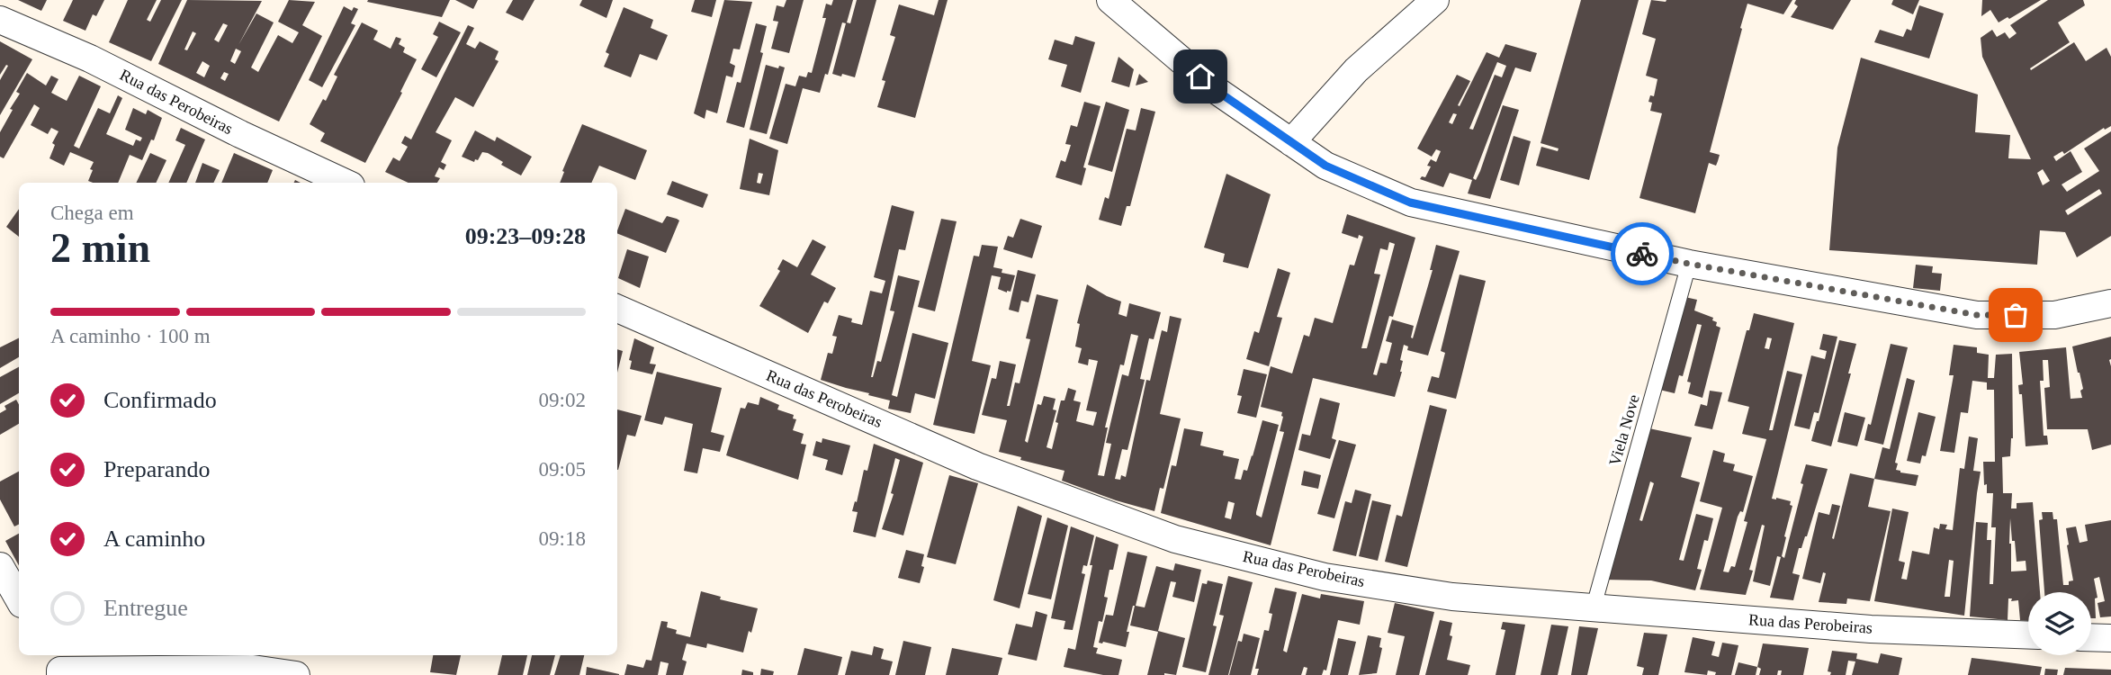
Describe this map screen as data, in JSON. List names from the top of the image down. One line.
{"streets":{"street":["Rua das Perobeiras"],"lane":["Viela Nove"]},"crossings":[["Rua das Perobeiras","Viela Nove"]],"page":{"heading":["2 min","Chega em","09:23–09:28"],"bar":"A caminho · 100 m","list":[["Confirmado","09:02"],["Preparando","09:05"],["A caminho","09:18"],"Entregue"]}}
